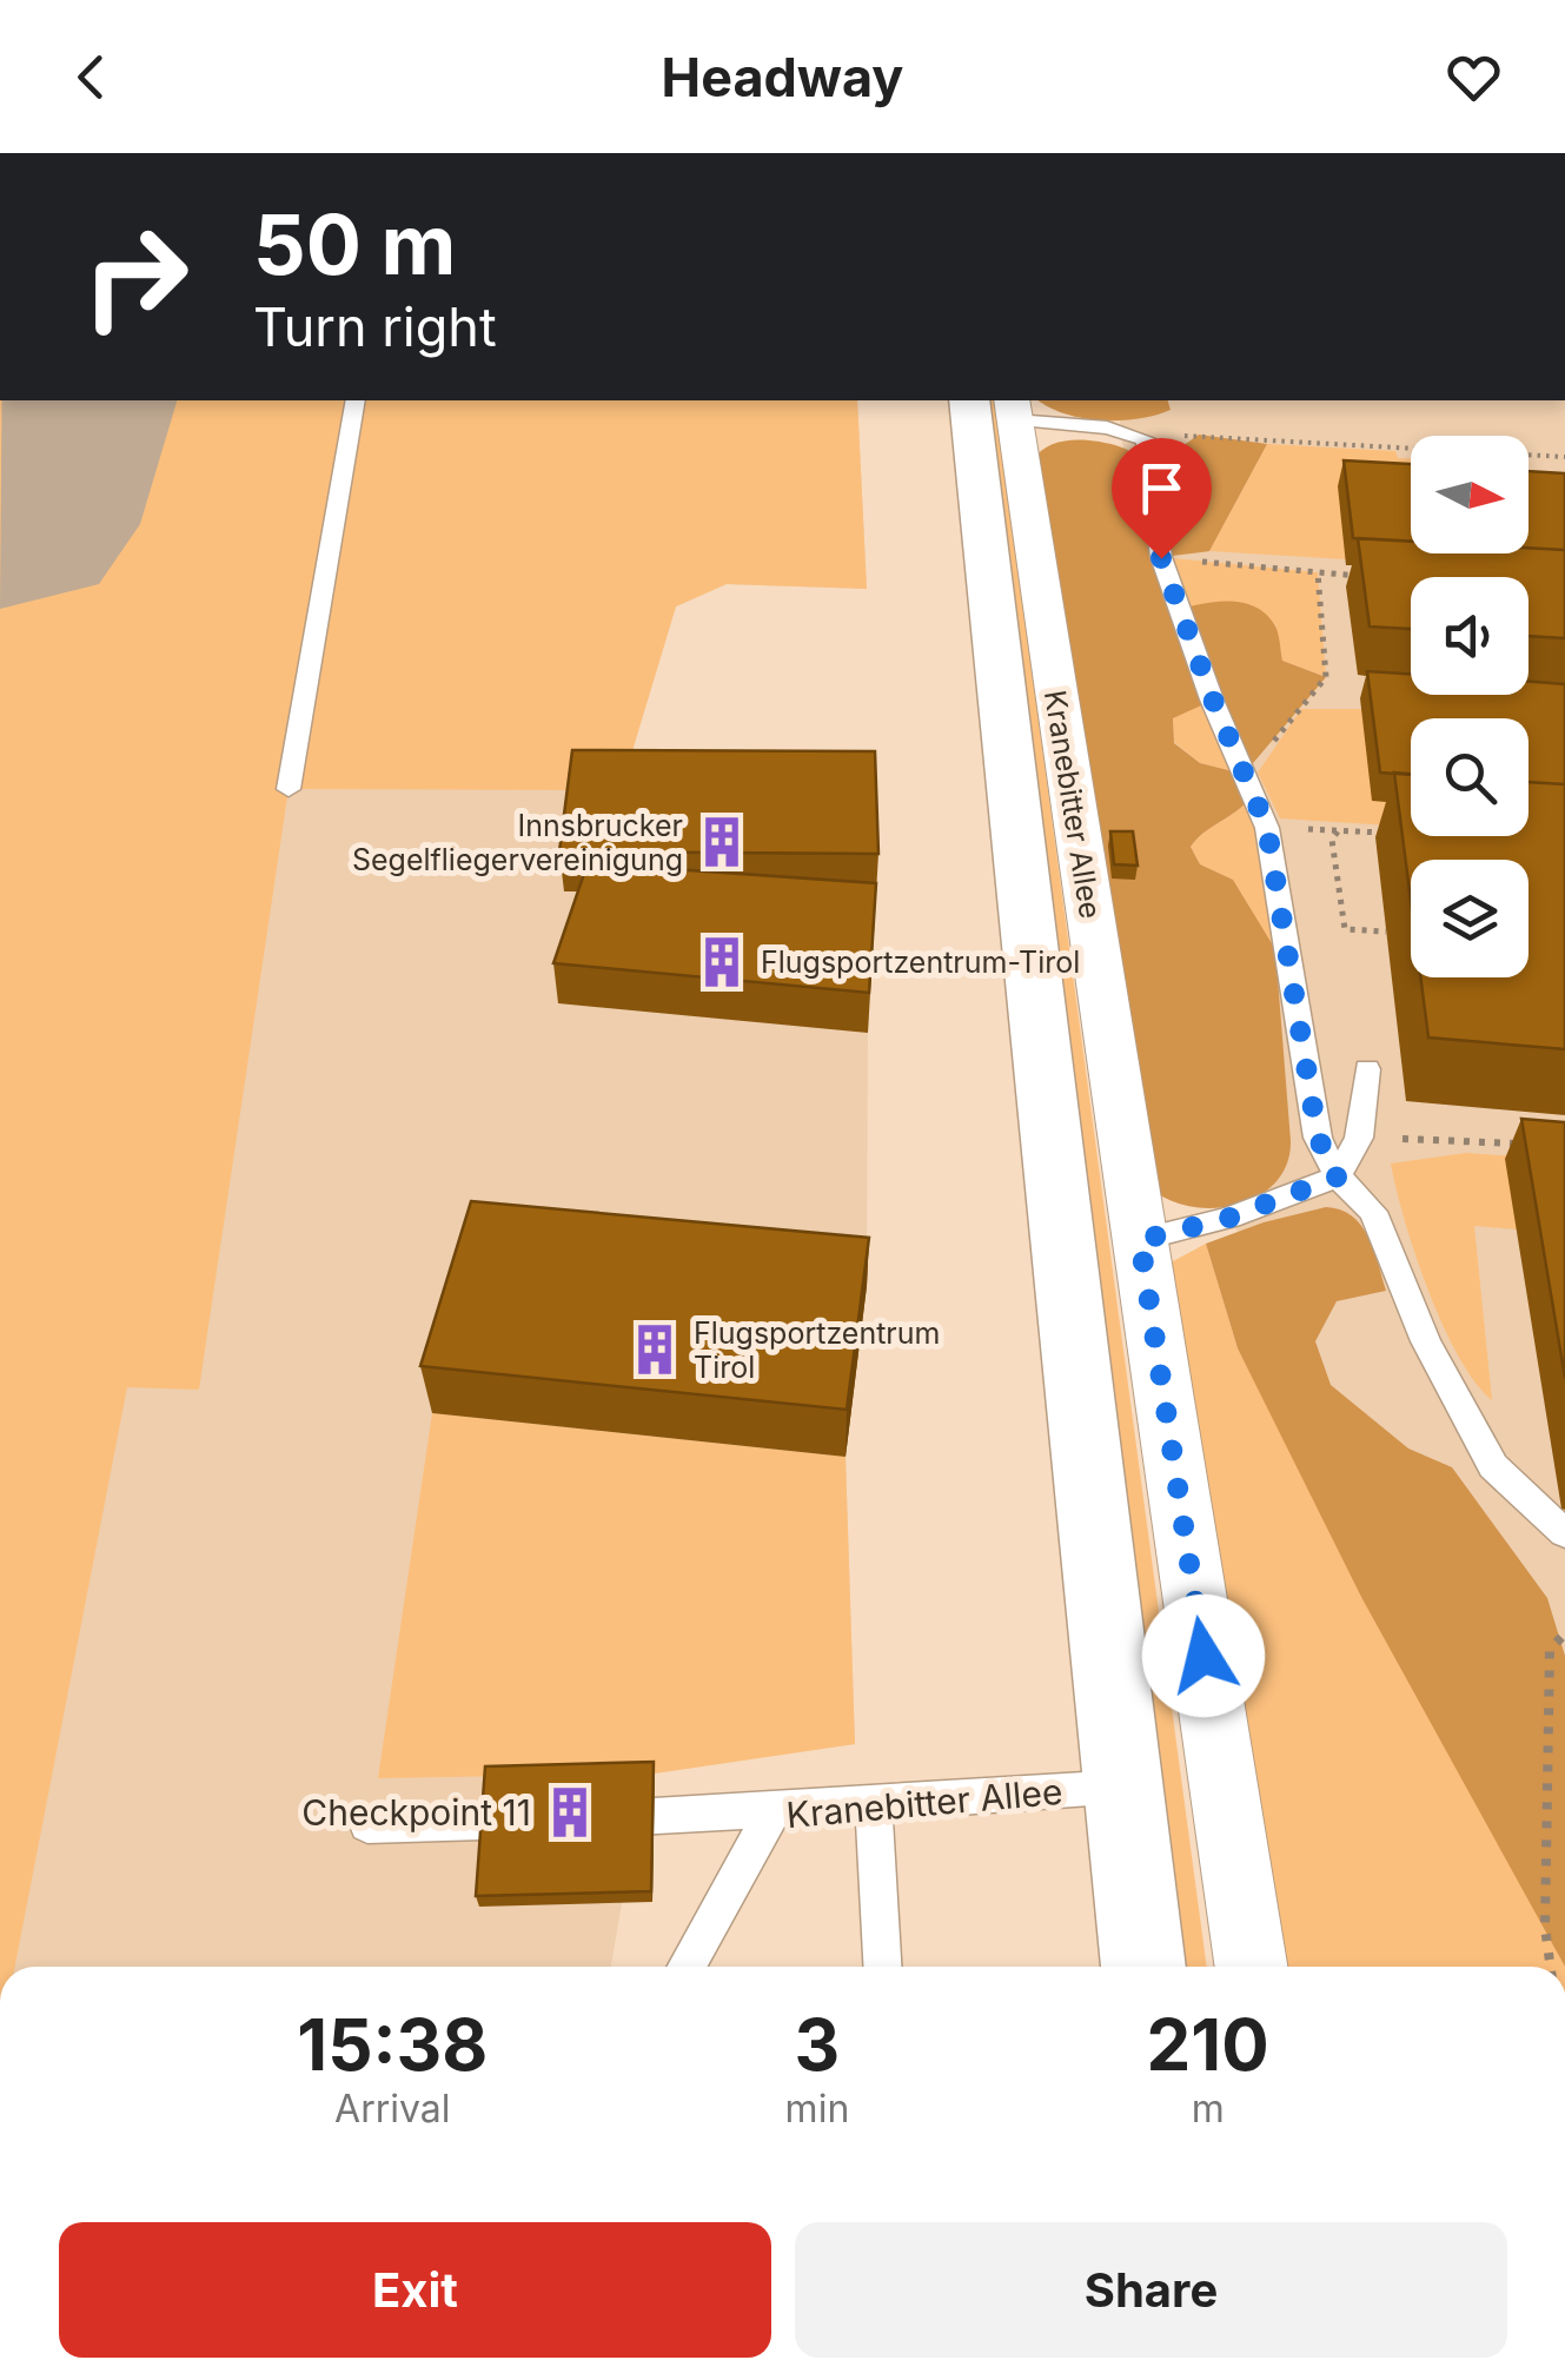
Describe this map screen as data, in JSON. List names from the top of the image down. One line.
{"streets":{"main road":["Kranebitter Allee"]},"places":{"building":["Innsbrucker Segelfliegervereinigung","Flugsportzentrum-Tirol","Flugsportzentrum Tirol","Checkpoint 11"]},"north":"right","page":{"header":"Headway","turn":["50 m","Turn right"],"eta":["15:38","Arrival","3","min","210","m"],"buttons":["Exit","Share"]}}
